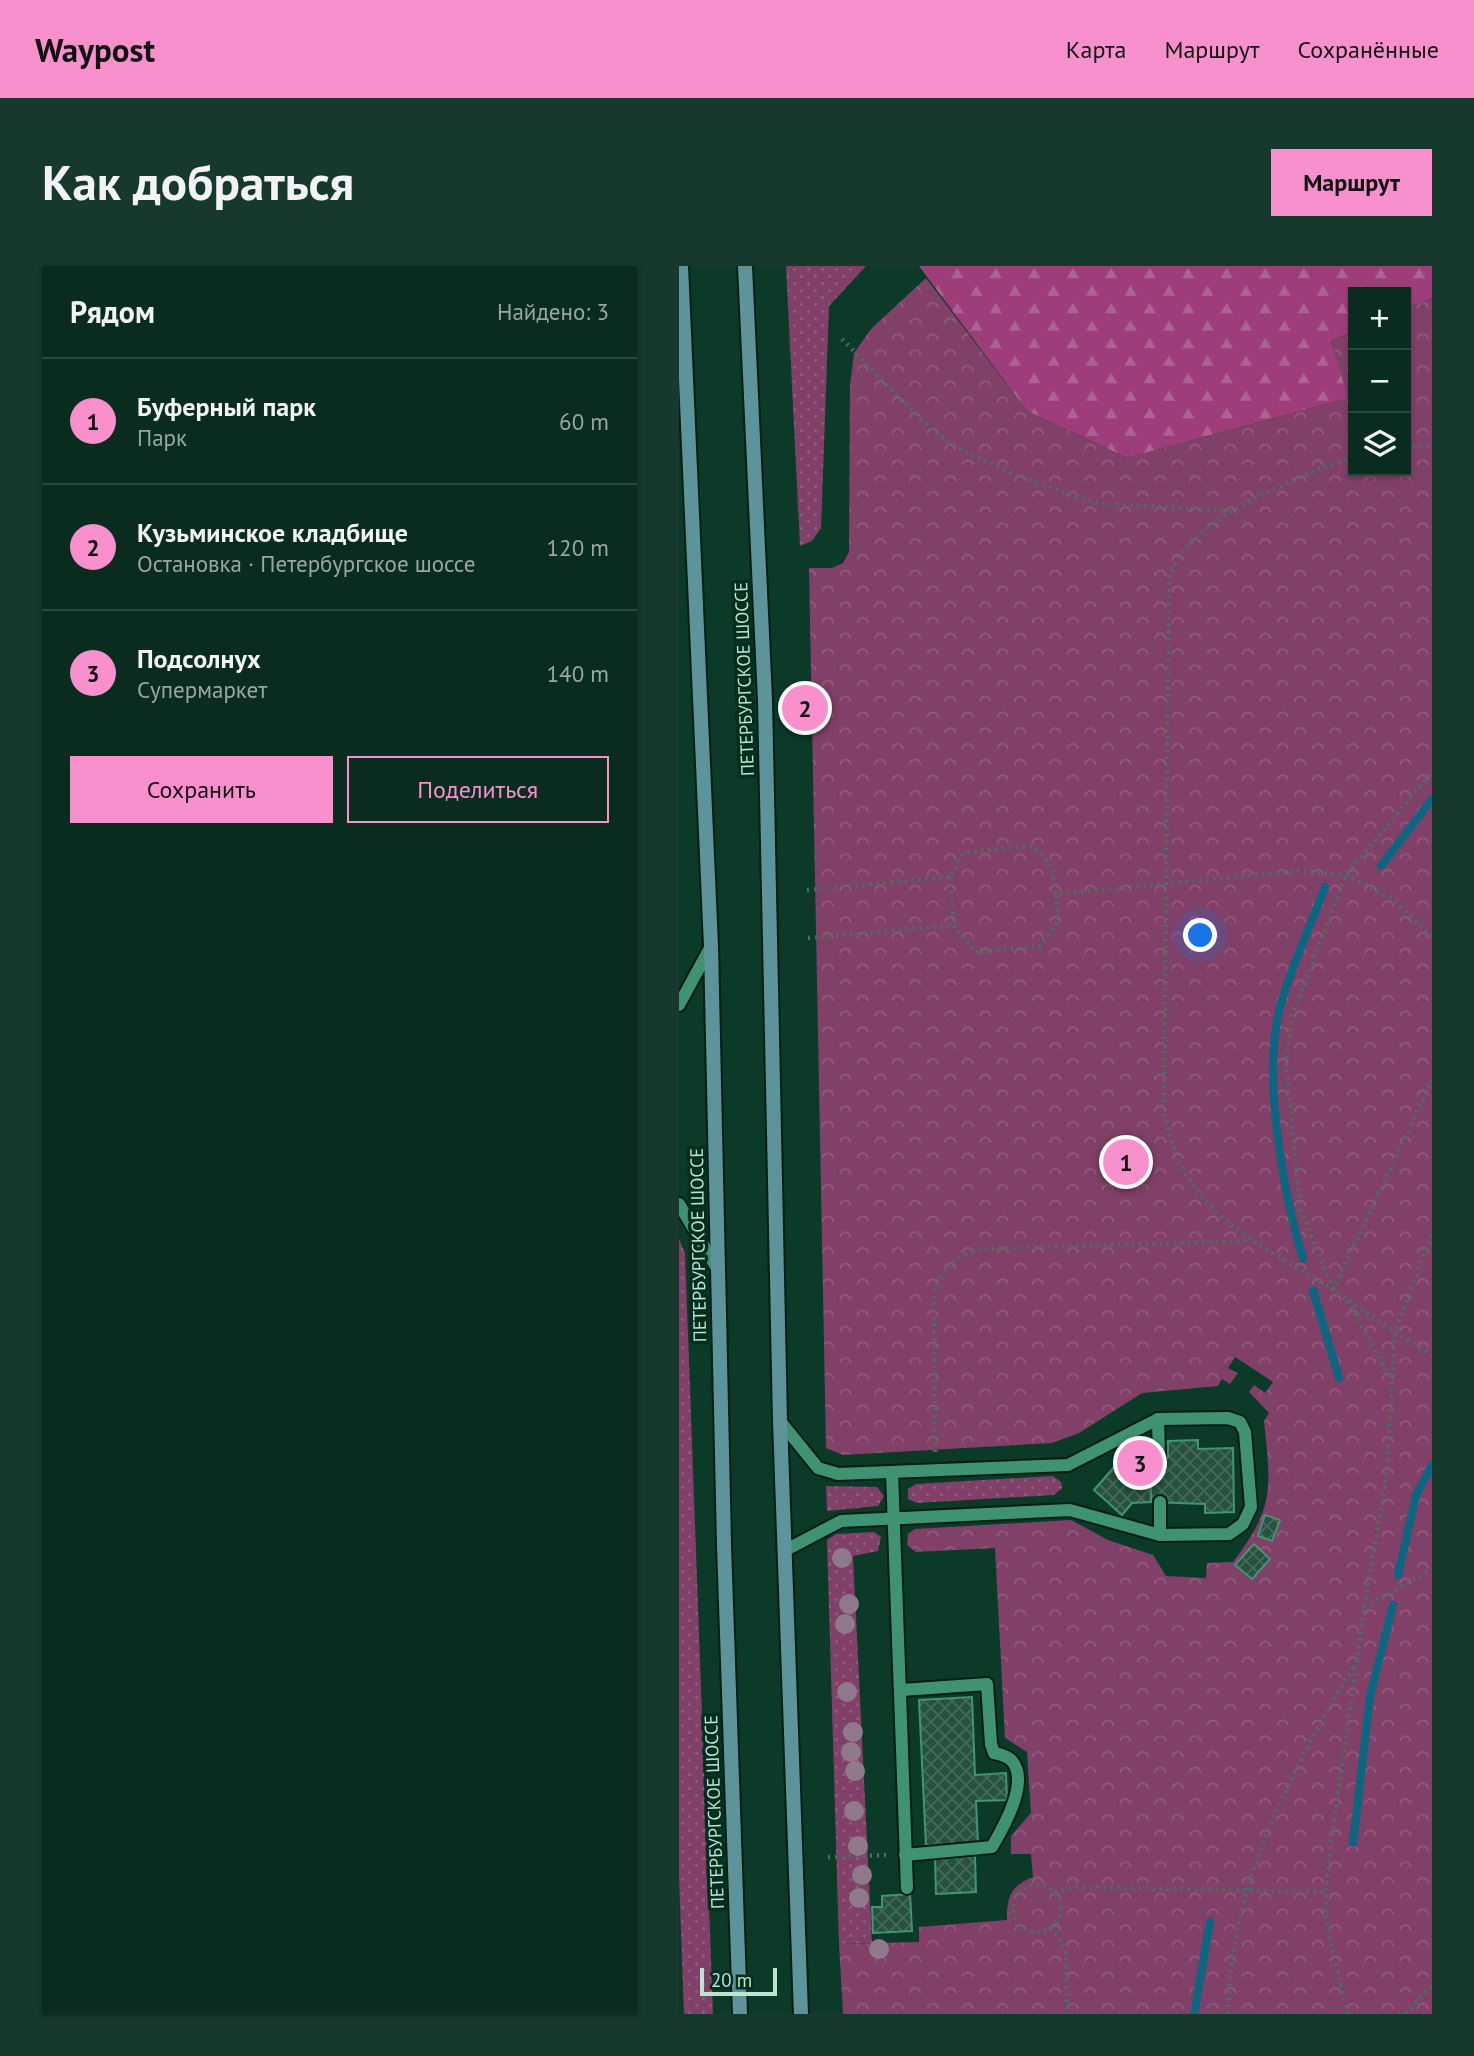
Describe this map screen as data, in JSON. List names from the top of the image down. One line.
{"streets":{"main road":["ПЕТЕРБУРГСКОЕ ШОССЕ"]},"scale_bar":"20 m","page":{"header":"Waypost","nav":["Карта","Маршрут","Сохранённые"],"buttons":["Маршрут",["Сохранить","Поделиться"]],"title":"Как добраться","heading":["Рядом","Найдено: 3"],"map_buttons":["+","−"],"list":[{"mark":"1","name":"Буферный парк","note":"Парк","value":"60 m"},{"mark":"2","name":"Кузьминское кладбище","note":"Остановка · Петербургское шоссе","value":"120 m"},{"mark":"3","name":"Подсолнух","note":"Супермаркет","value":"140 m"}],"pins":["2","1","3"],"scale":"20 m"}}
